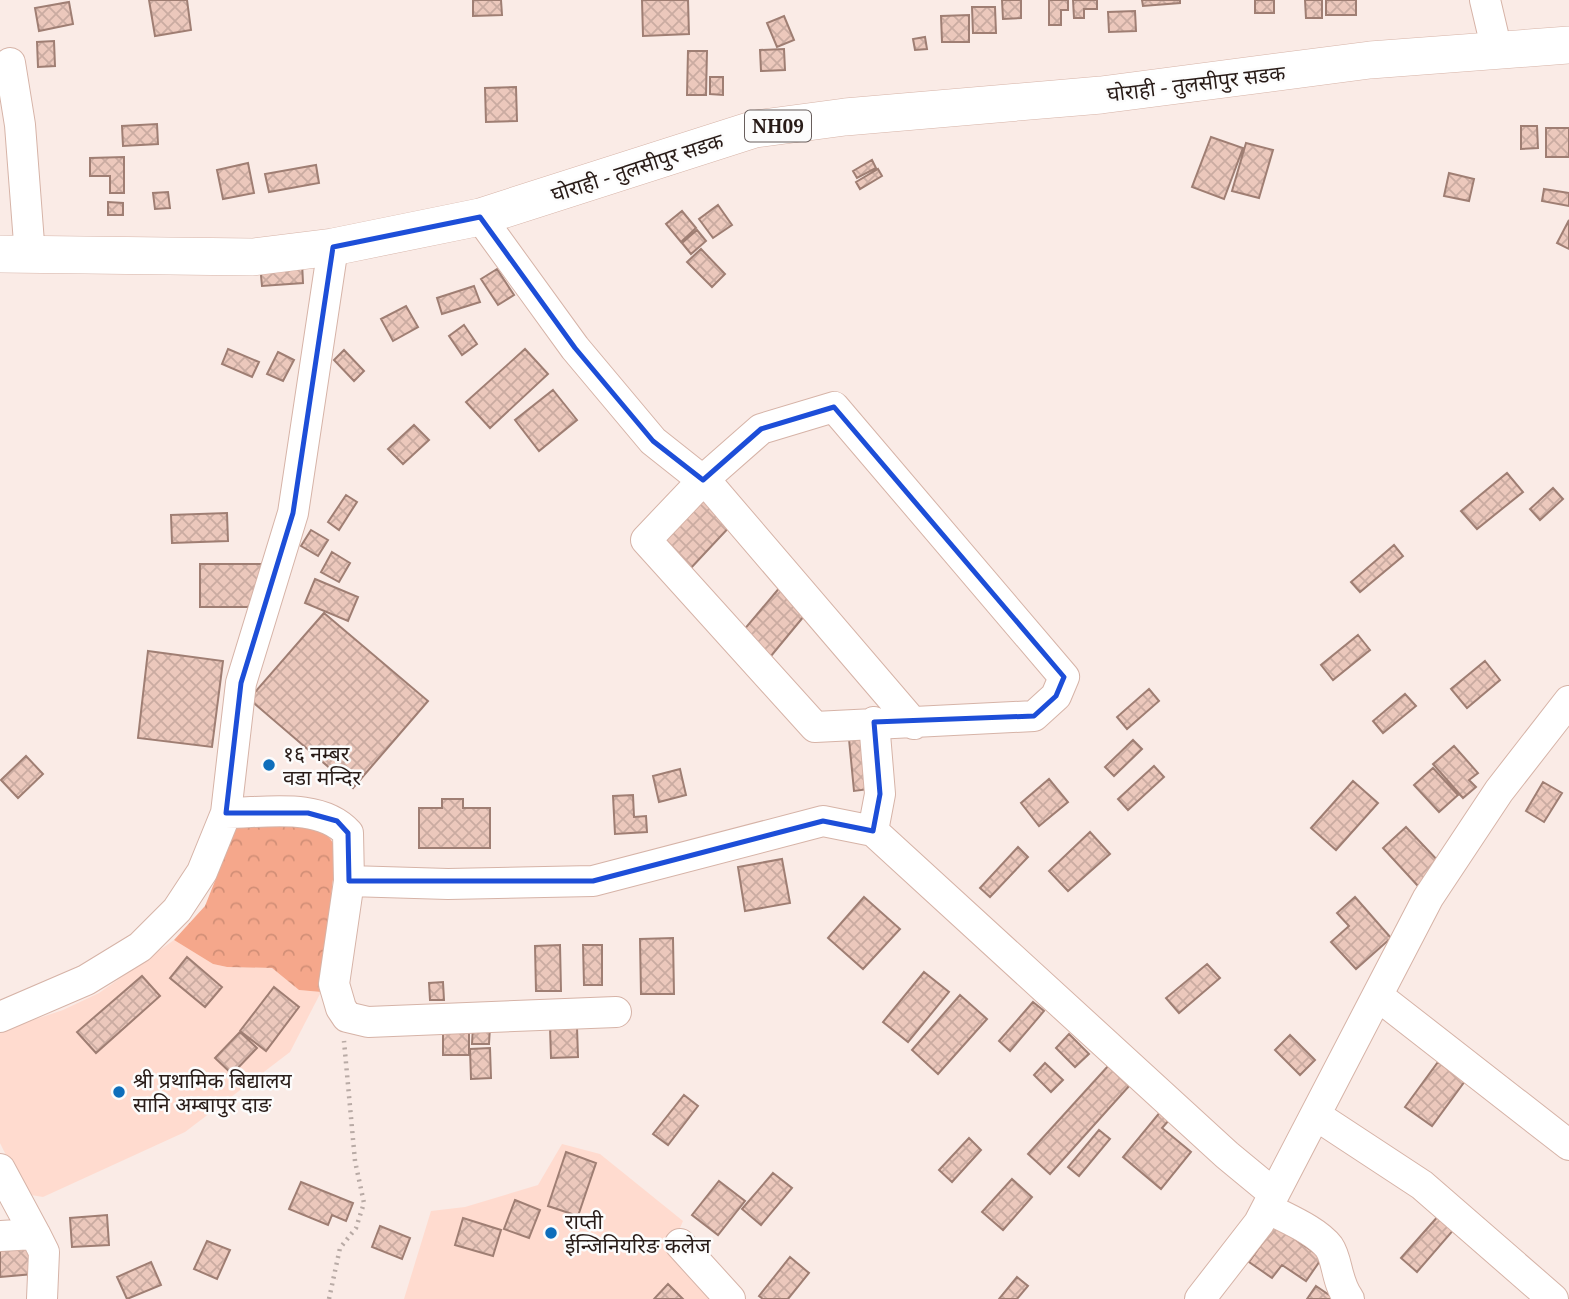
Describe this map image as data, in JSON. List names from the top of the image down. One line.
{"streets":{"main road":["घोराही - तुलसीपुर सडक","NH09"]},"places":["१६ नम्बर वडा मन्दिर","श्री प्रथामिक बिद्यालय सानि अम्बापुर दाङ","राप्ती ईन्जिनियरिङ कलेज"]}
